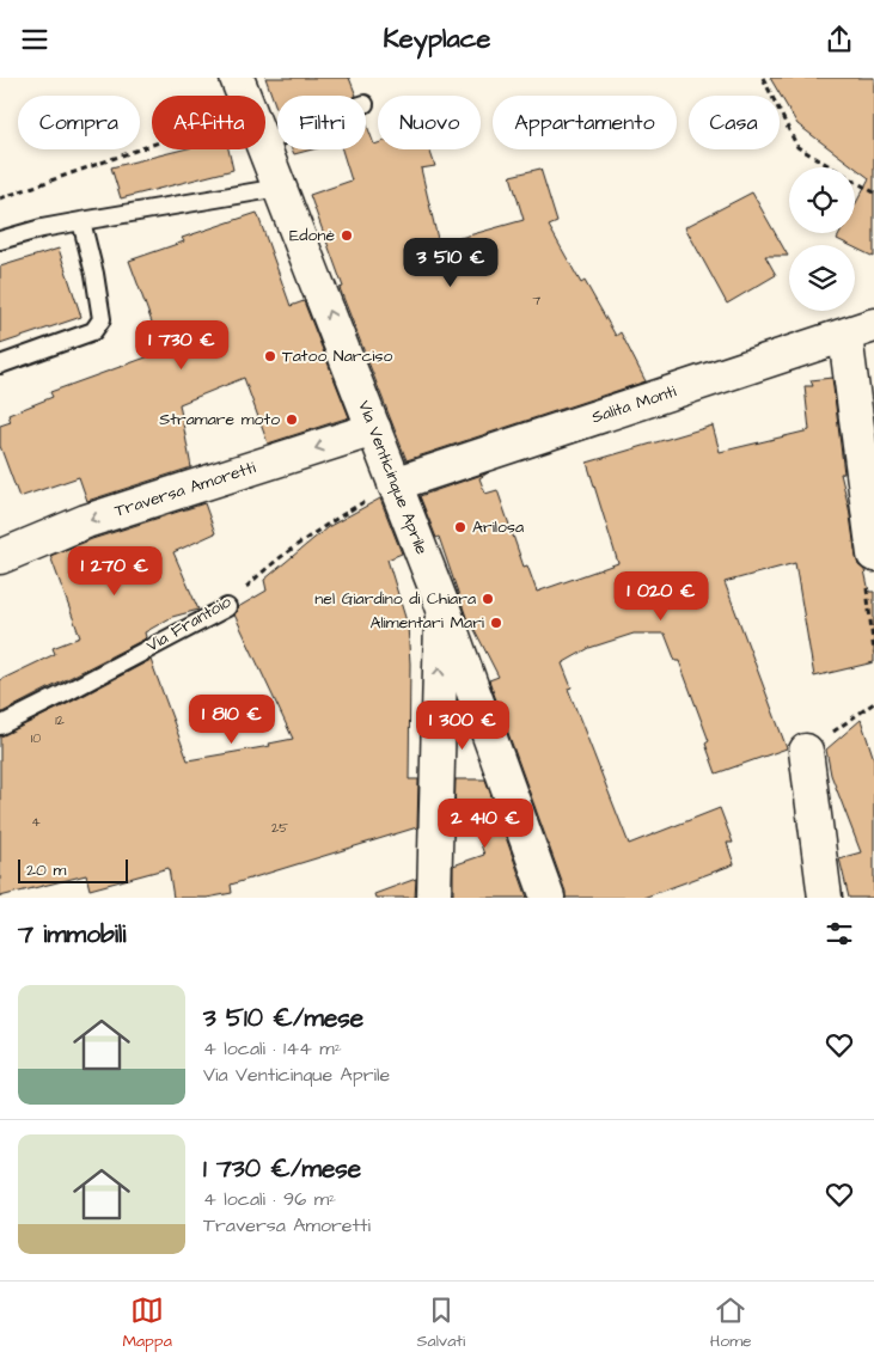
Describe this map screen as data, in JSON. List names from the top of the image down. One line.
{"streets":{"street":["Salita Monti","Via Venticinque Aprile","Traversa Amoretti"],"lane":["Via Frantoio"]},"crossings":[["Salita Monti","Via Venticinque Aprile"],["Salita Monti","Via Frantoio"],["Via Venticinque Aprile","Traversa Amoretti"],["Via Venticinque Aprile","Via Frantoio"]],"one_way":["Traversa Amoretti"],"places":["Edonè","Tatoo Narciso","Stramare moto","Arilosa","nel Giardino di Chiara","Alimentari Mari"],"house_numbers":["7","12","10","4","25"],"scale_bar":"20 m","page":{"header":"Keyplace","chip":["Compra","Affitta","Filtri","Nuovo","Appartamento","Casa"],"price":["3 510 €","1 730 €","1 270 €","1 020 €","1 810 €","1 300 €","2 410 €"],"scale":"20 m","heading":"7 immobili","list":[{"name":"3 510 €/mese","note":"4 locali · 144 m² · Via Venticinque Aprile"},{"name":"1 730 €/mese","note":"4 locali · 96 m² · Traversa Amoretti"}],"tabs":["Mappa","Salvati","Home"]}}
